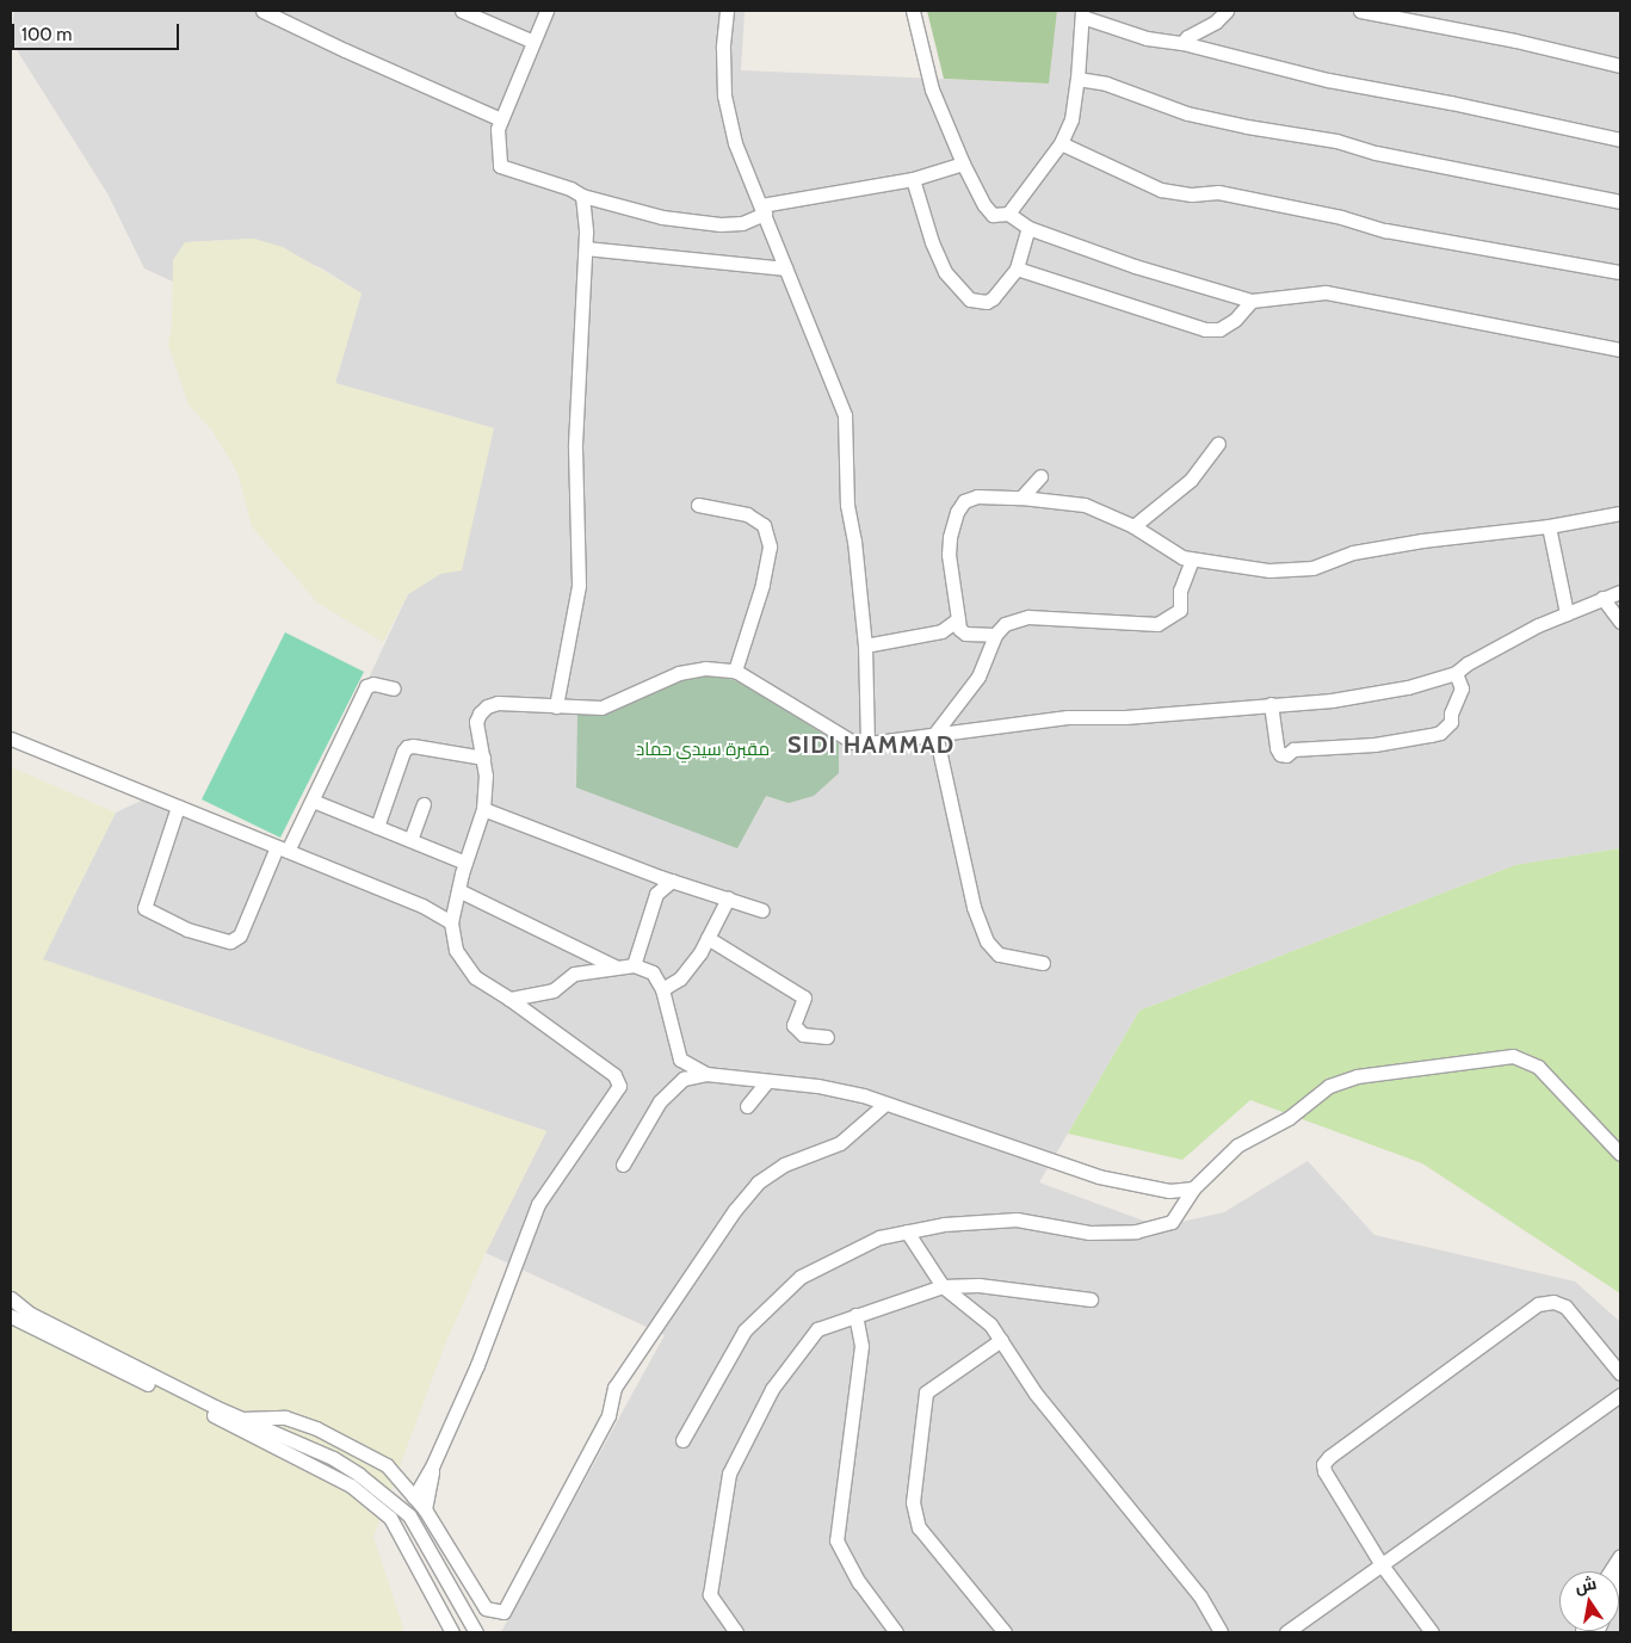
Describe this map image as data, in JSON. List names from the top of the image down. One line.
{"districts":["SIDI HAMMAD"],"parks":["مقبرة سيدي حماد"],"scale_bar":"100 m","north":"top"}
